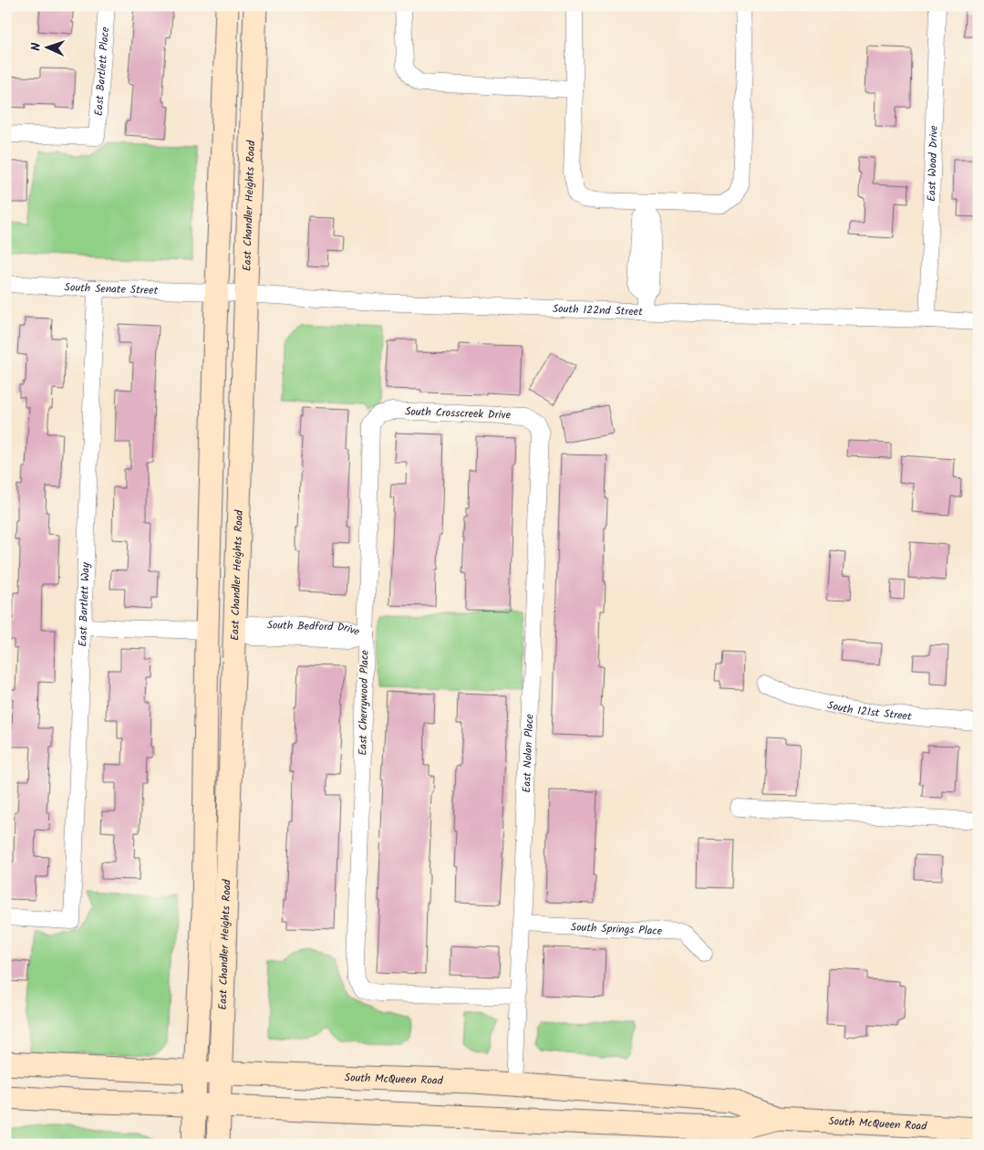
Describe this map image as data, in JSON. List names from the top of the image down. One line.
{"streets":{"main road":["East Chandler Heights Road","South McQueen Road"],"street":["East Bartlett Place","East Wood Drive","South Senate Street","South 122nd Street","South Crosscreek Drive","East Bartlett Way","South Bedford Drive","East Cherrywood Place","South 121st Street","East Nolan Place","South Springs Place"]},"crossings":[["East Wood Drive","South 122nd Street"],["East Chandler Heights Road","South Senate Street"],["East Chandler Heights Road","South 122nd Street"],["East Chandler Heights Road","South Bedford Drive"],["East Chandler Heights Road","South McQueen Road"],["South Senate Street","South 122nd Street"],["South Senate Street","East Bartlett Way"],["South Crosscreek Drive","East Cherrywood Place"],["South Crosscreek Drive","East Nolan Place"],["South Bedford Drive","East Cherrywood Place"],["East Cherrywood Place","East Nolan Place"],["East Nolan Place","South Springs Place"],["East Nolan Place","South McQueen Road"]],"north":"left"}
